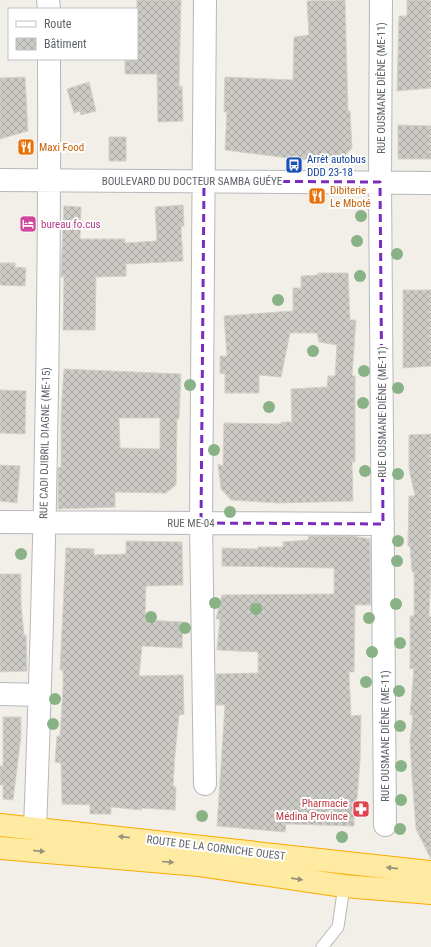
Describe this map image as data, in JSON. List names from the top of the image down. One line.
{"streets":{"highway":["ROUTE DE LA CORNICHE OUEST"],"street":["RUE OUSMANE DIÈNE (ME-11)","BOULEVARD DU DOCTEUR SAMBA GUÉYE","RUE CADI DJIBRIL DIAGNE (ME-15)","RUE ME-04"]},"crossings":[["RUE OUSMANE DIÈNE (ME-11)","BOULEVARD DU DOCTEUR SAMBA GUÉYE"],["RUE OUSMANE DIÈNE (ME-11)","RUE ME-04"],["BOULEVARD DU DOCTEUR SAMBA GUÉYE","RUE CADI DJIBRIL DIAGNE (ME-15)"],["RUE CADI DJIBRIL DIAGNE (ME-15)","RUE ME-04"],["RUE CADI DJIBRIL DIAGNE (ME-15)","ROUTE DE LA CORNICHE OUEST"]],"places":{"restaurant":["Maxi Food","Dibiterie Le Mboté"],"bus stop":["Arrêt autobus DDD 23-18"],"hotel":["bureau fo.cus"],"pharmacy":["Pharmacie Médina Province"]},"legend":["Route","Bâtiment"]}
